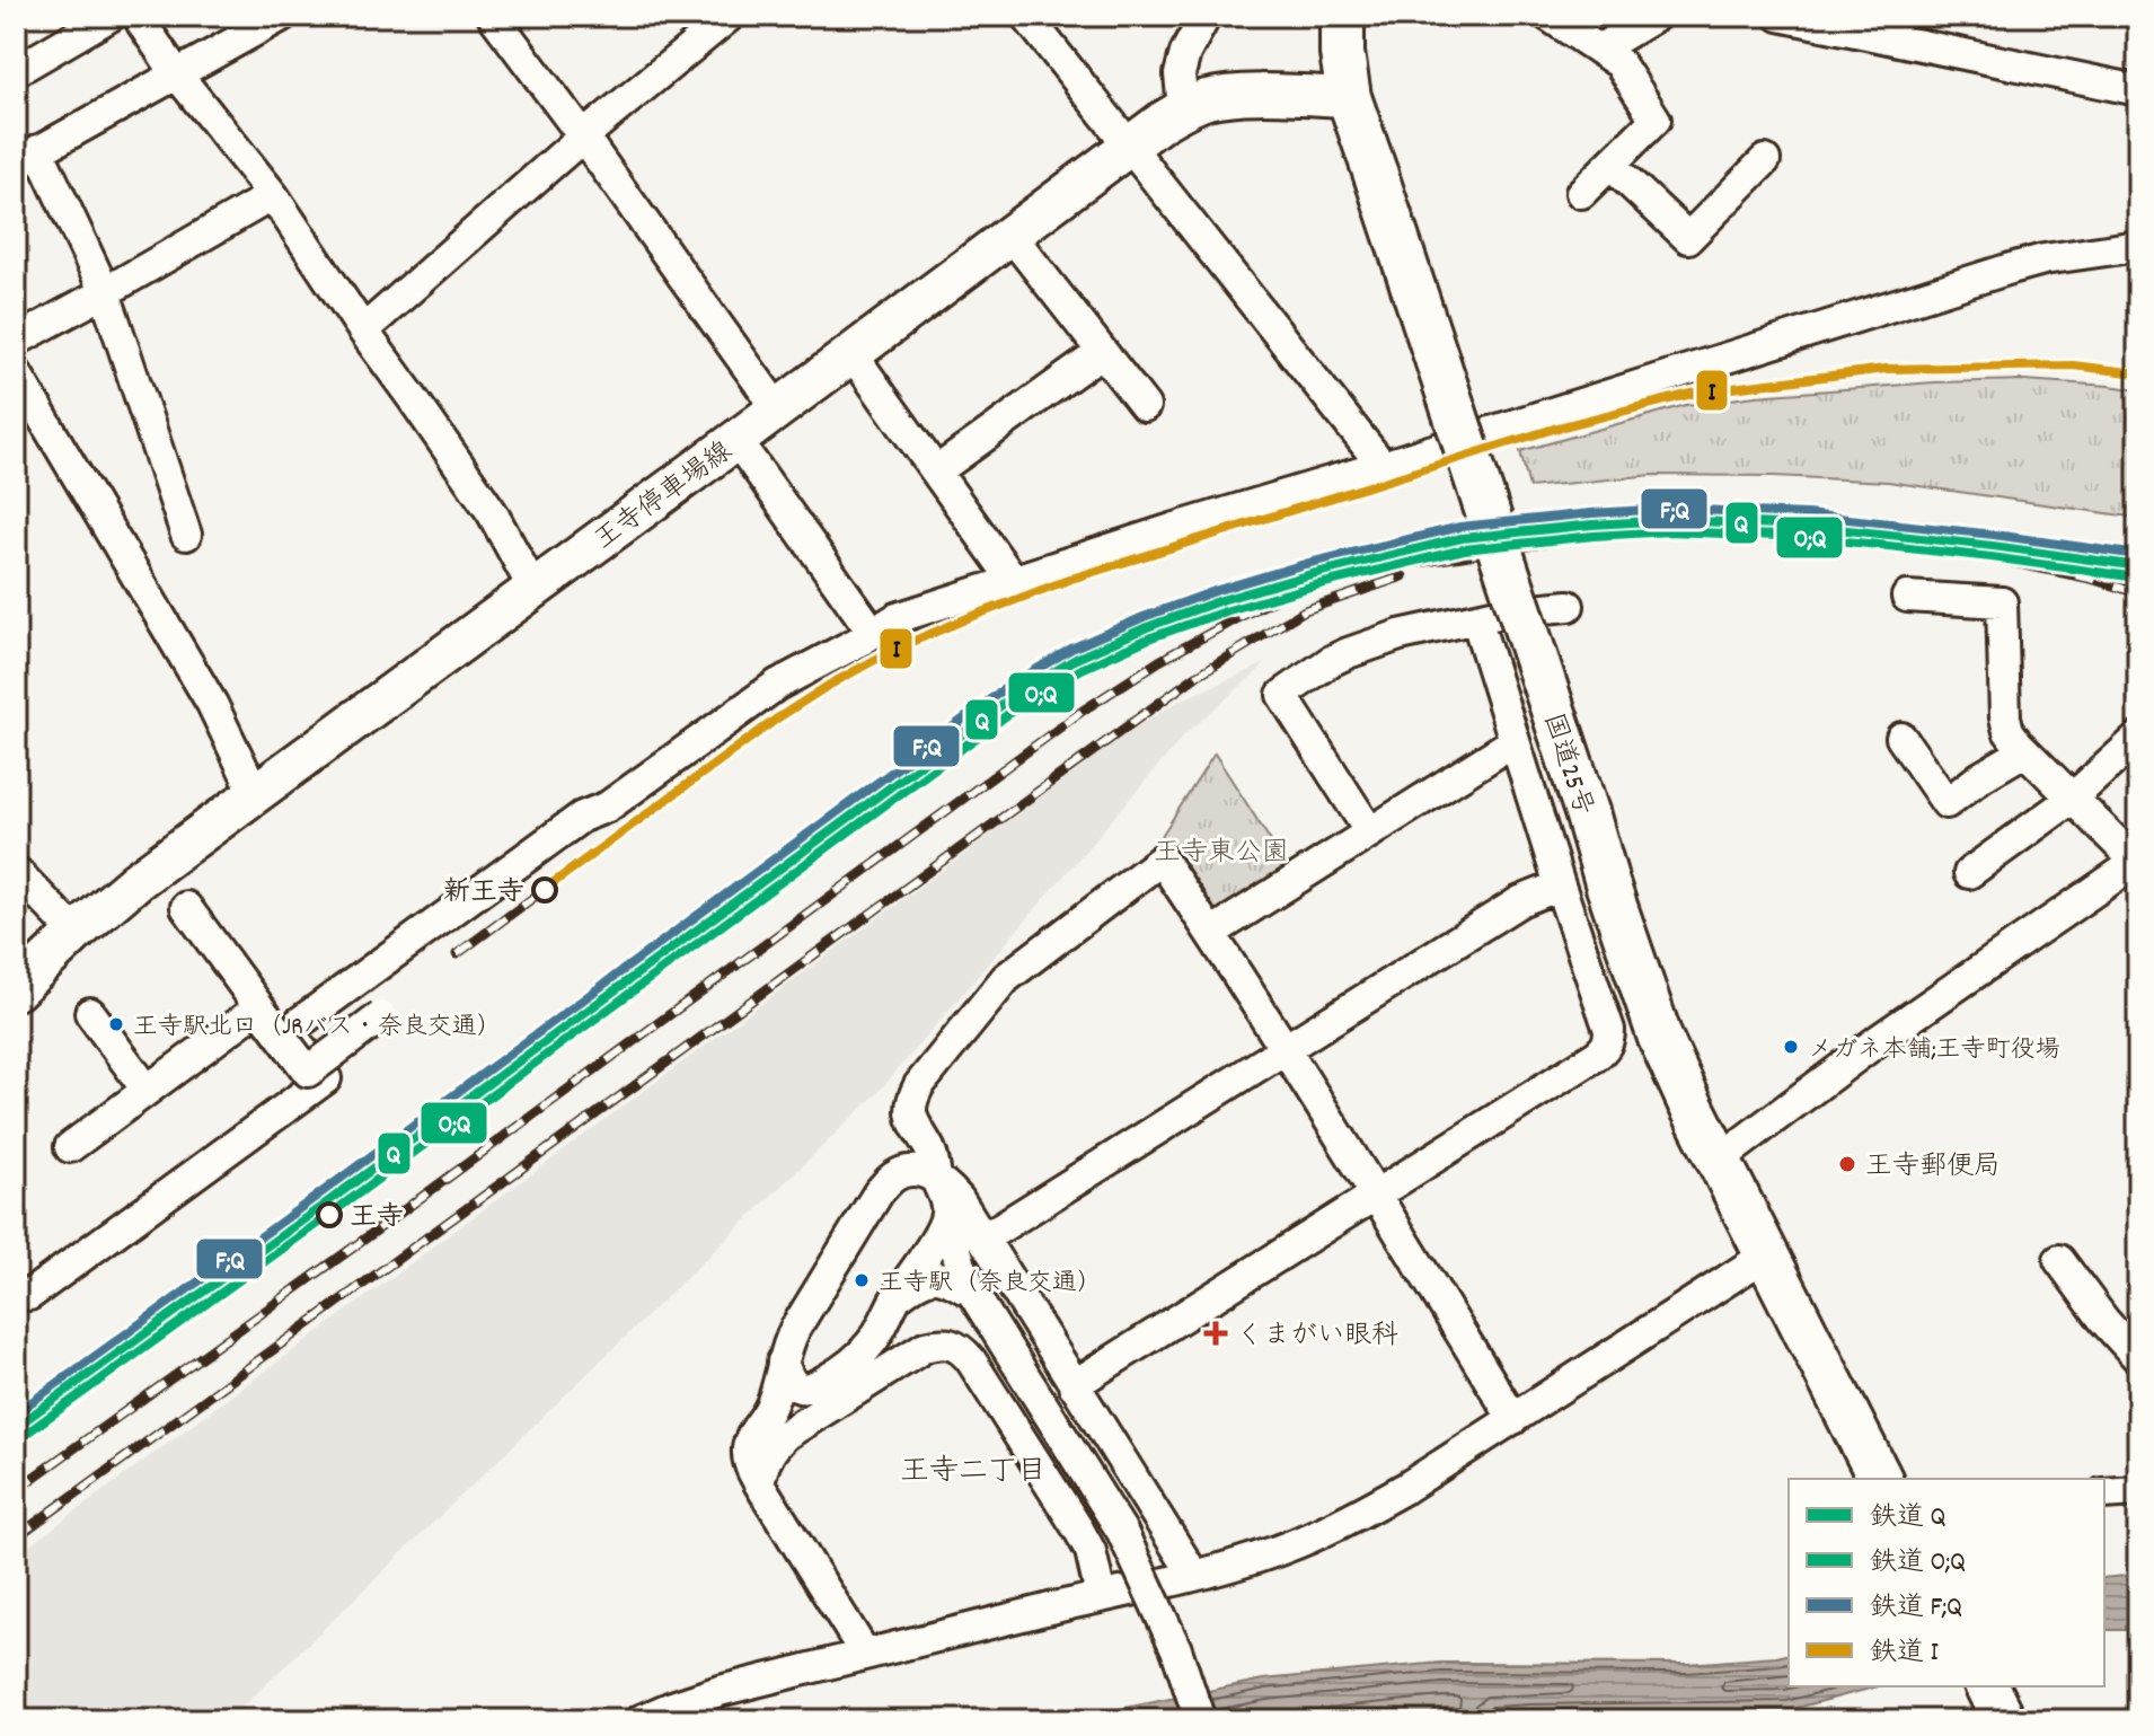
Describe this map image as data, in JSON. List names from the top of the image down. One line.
{"streets":{"highway":["国道25号"],"main road":["王寺停車場線"]},"crossings":[["王寺停車場線","国道25号"]],"districts":["王寺二丁目"],"parks":["王寺東公園"],"places":{"other":["新王寺","王寺駅北口（JRバス・奈良交通）","メガネ本舗;王寺町役場","王寺郵便局","王寺","王寺駅（奈良交通）"],"health":["くまがい眼科"]},"lines":["rail line I","rail line F;Q","rail line Q","rail line O;Q"],"legend":["鉄道 Q","鉄道 O;Q","鉄道 F;Q","鉄道 I"]}
